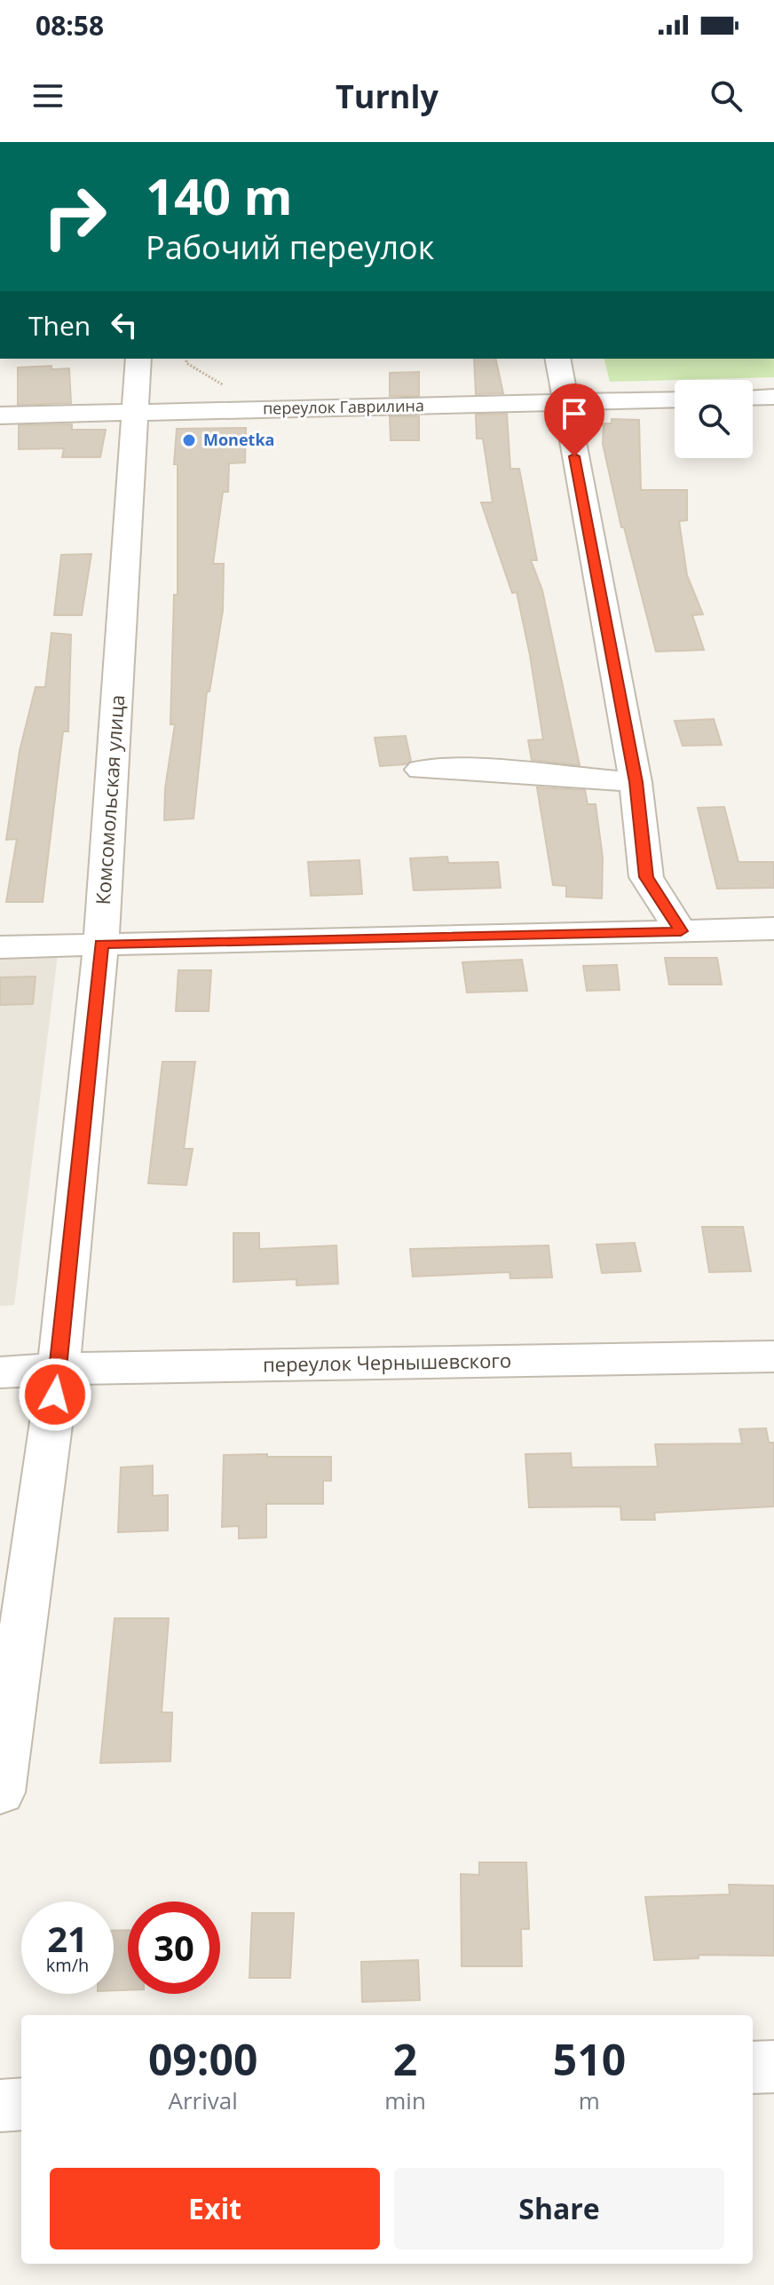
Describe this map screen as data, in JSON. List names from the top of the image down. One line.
{"streets":{"street":["переулок Гаврилина","Комсомольская улица","переулок Чернышевского"]},"crossings":[["переулок Гаврилина","Комсомольская улица"],["Комсомольская улица","переулок Чернышевского"]],"places":["Monetka"],"page":{"status":"08:58","header":"Turnly","turn":["140 m","Рабочий переулок"],"then":"Then","speed":"21 km/h","limit":"30","eta":["09:00","Arrival","2","min","510","m"],"buttons":["Exit","Share"]}}
